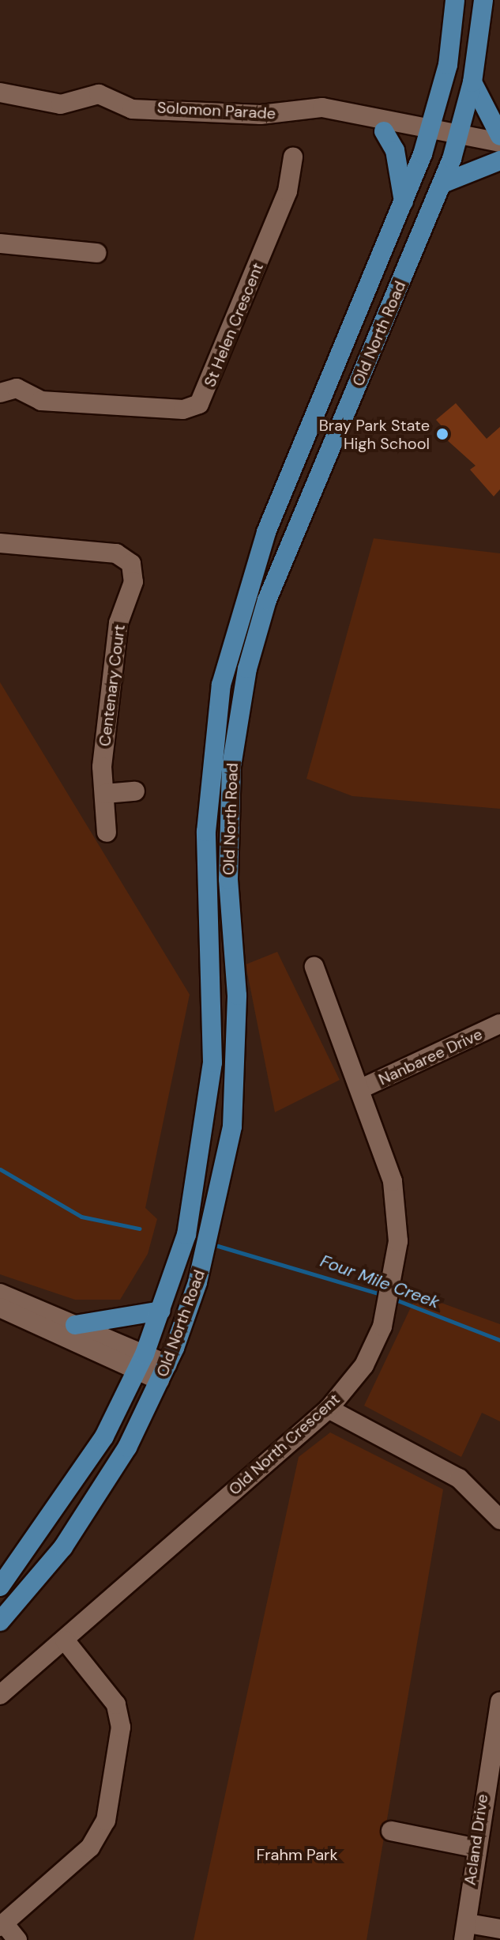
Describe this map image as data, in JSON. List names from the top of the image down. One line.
{"streets":{"main road":["Old North Road"],"street":["Solomon Parade","St Helen Crescent","Centenary Court","Nanbaree Drive","Old North Crescent","Acland Drive"]},"crossings":[["Solomon Parade","Old North Road"],["Nanbaree Drive","Old North Crescent"]],"water":["Four Mile Creek"],"parks":["Frahm Park"],"places":["Bray Park State High School"]}
